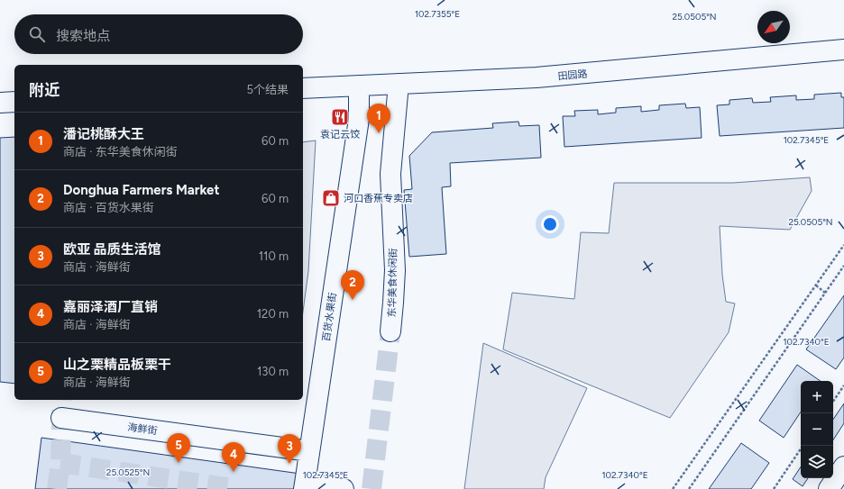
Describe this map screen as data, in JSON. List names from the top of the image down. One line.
{"streets":{"street":["田园路","东华美食休闲街","百货水果街","海鲜街"]},"crossings":[["田园路","东华美食休闲街"],["田园路","百货水果街"],["百货水果街","海鲜街"]],"places":{"restaurant":["袁记云饺"],"shop":["河口香蕉专卖店"]},"north":"bottom left","page":{"search":"搜索地点","heading":["附近","5个结果"],"pins":["1","2","5","3","4"],"list":[{"mark":"1","name":"潘记桃酥大王","note":"商店 · 东华美食休闲街","value":"60 m"},{"mark":"2","name":"Donghua Farmers Market","note":"商店 · 百货水果街","value":"60 m"},{"mark":"3","name":"欧亚 品质生活馆","note":"商店 · 海鲜街","value":"110 m"},{"mark":"4","name":"嘉丽泽酒厂直销","note":"商店 · 海鲜街","value":"120 m"},{"mark":"5","name":"山之栗精品板栗干","note":"商店 · 海鲜街","value":"130 m"}],"map_buttons":["+","−"]},"coordinates":["102.7355°E","25.0505°N","102.7345°E","102.7340°E","25.0525°N"]}
